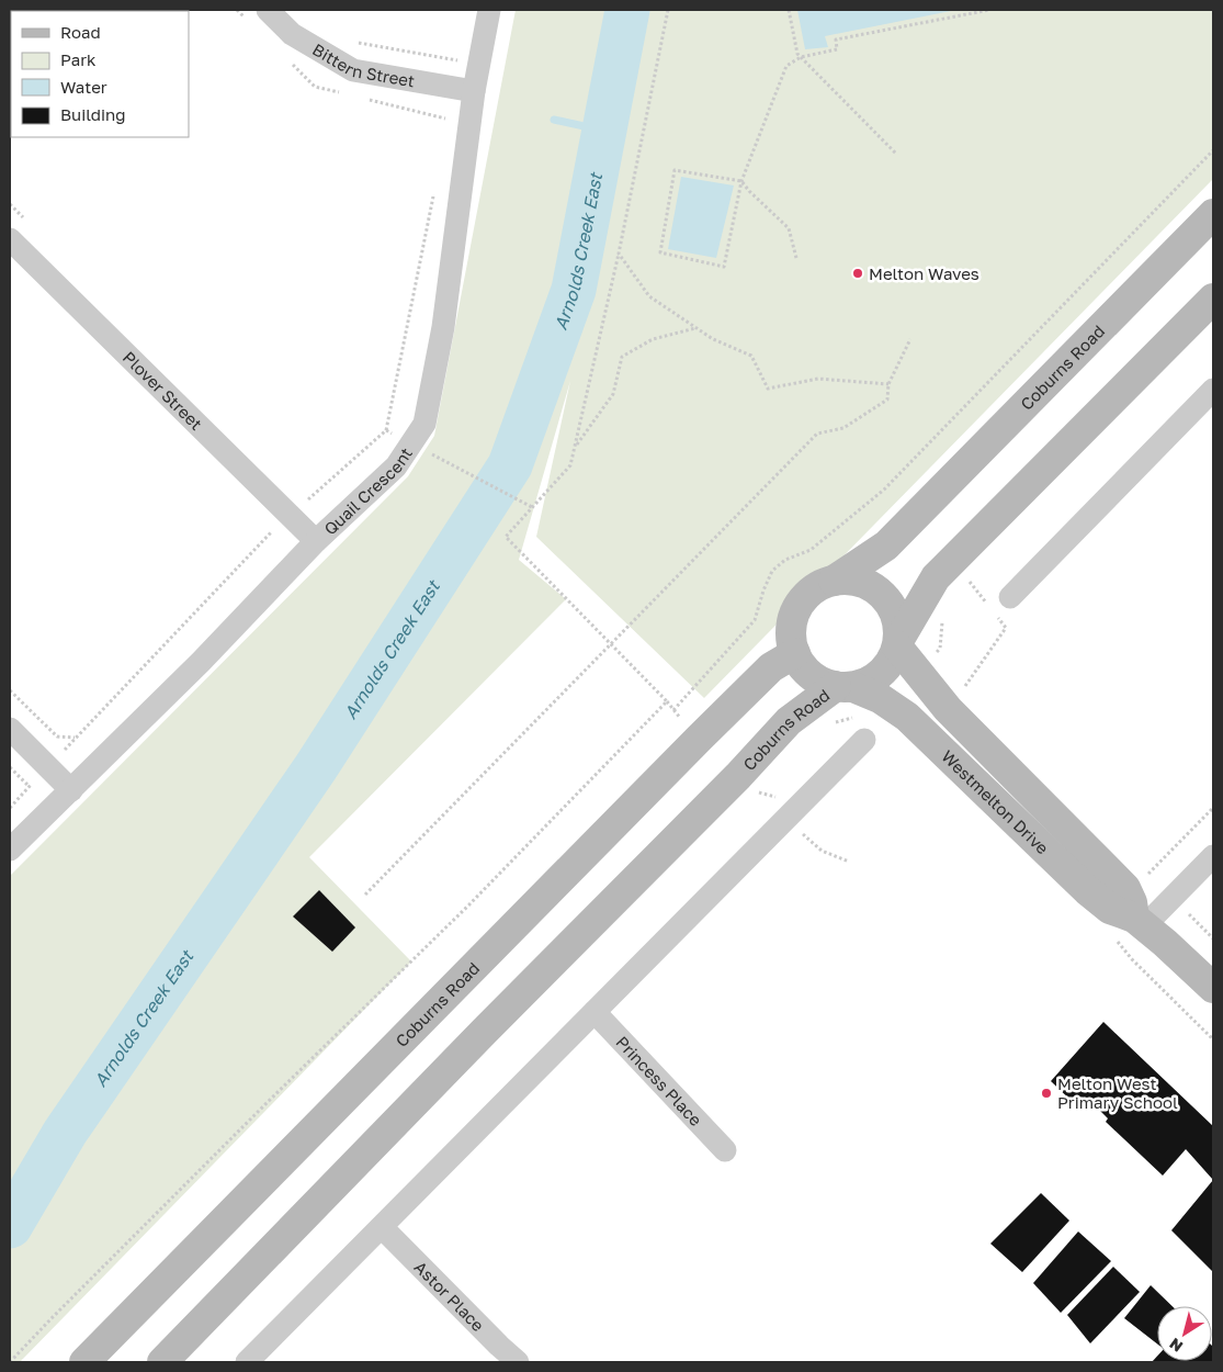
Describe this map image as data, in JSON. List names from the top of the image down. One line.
{"streets":{"street":["Bittern Street","Coburns Road","Plover Street","Quail Crescent","Westmelton Drive","Princess Place","Astor Place"]},"crossings":[["Bittern Street","Quail Crescent"],["Coburns Road","Westmelton Drive"],["Plover Street","Quail Crescent"]],"water":["Arnolds Creek East"],"places":["Melton Waves","Melton West Primary School"],"legend":["Road","Park","Water","Building"],"north":"bottom left"}
